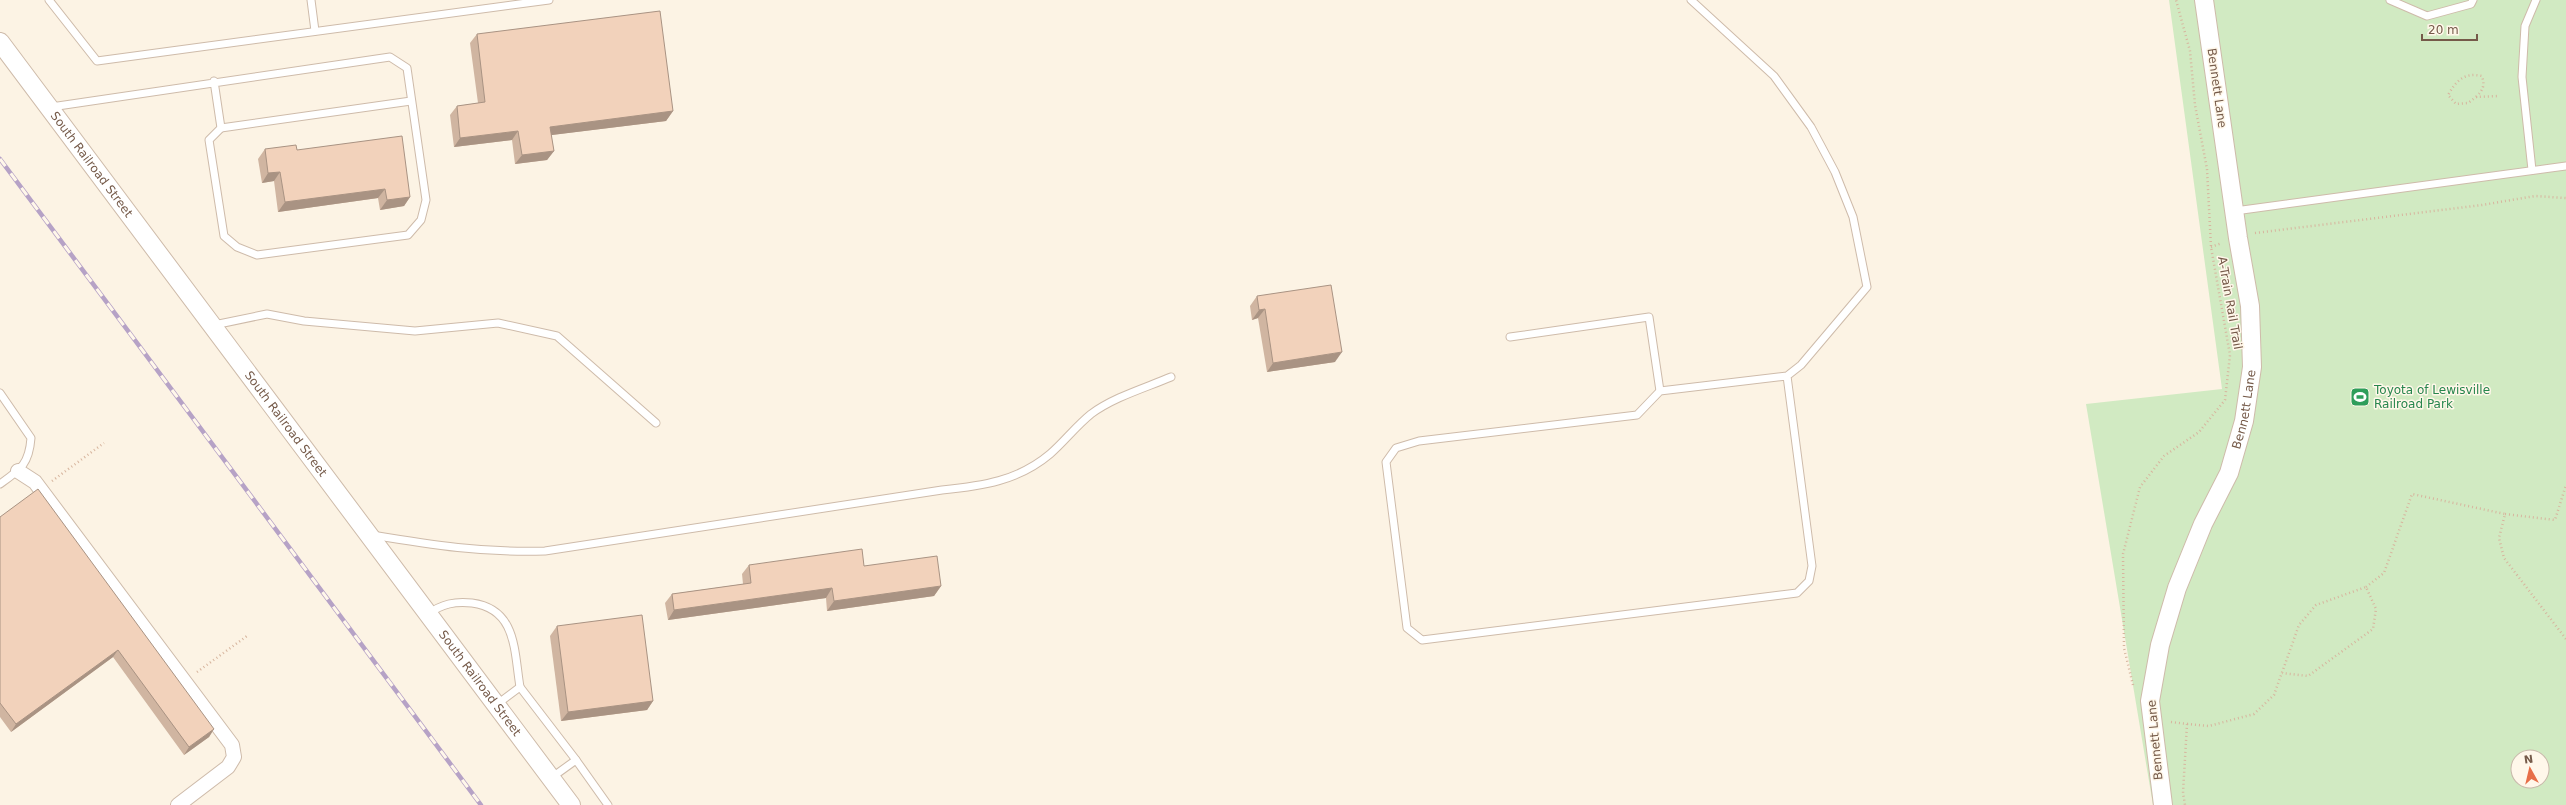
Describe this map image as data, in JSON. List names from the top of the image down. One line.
{"streets":{"street":["Bennett Lane","South Railroad Street"],"path":["A-Train Rail Trail"]},"places":{"sports":["Toyota of Lewisville Railroad Park"]},"scale_bar":"20 m","north":"top"}
